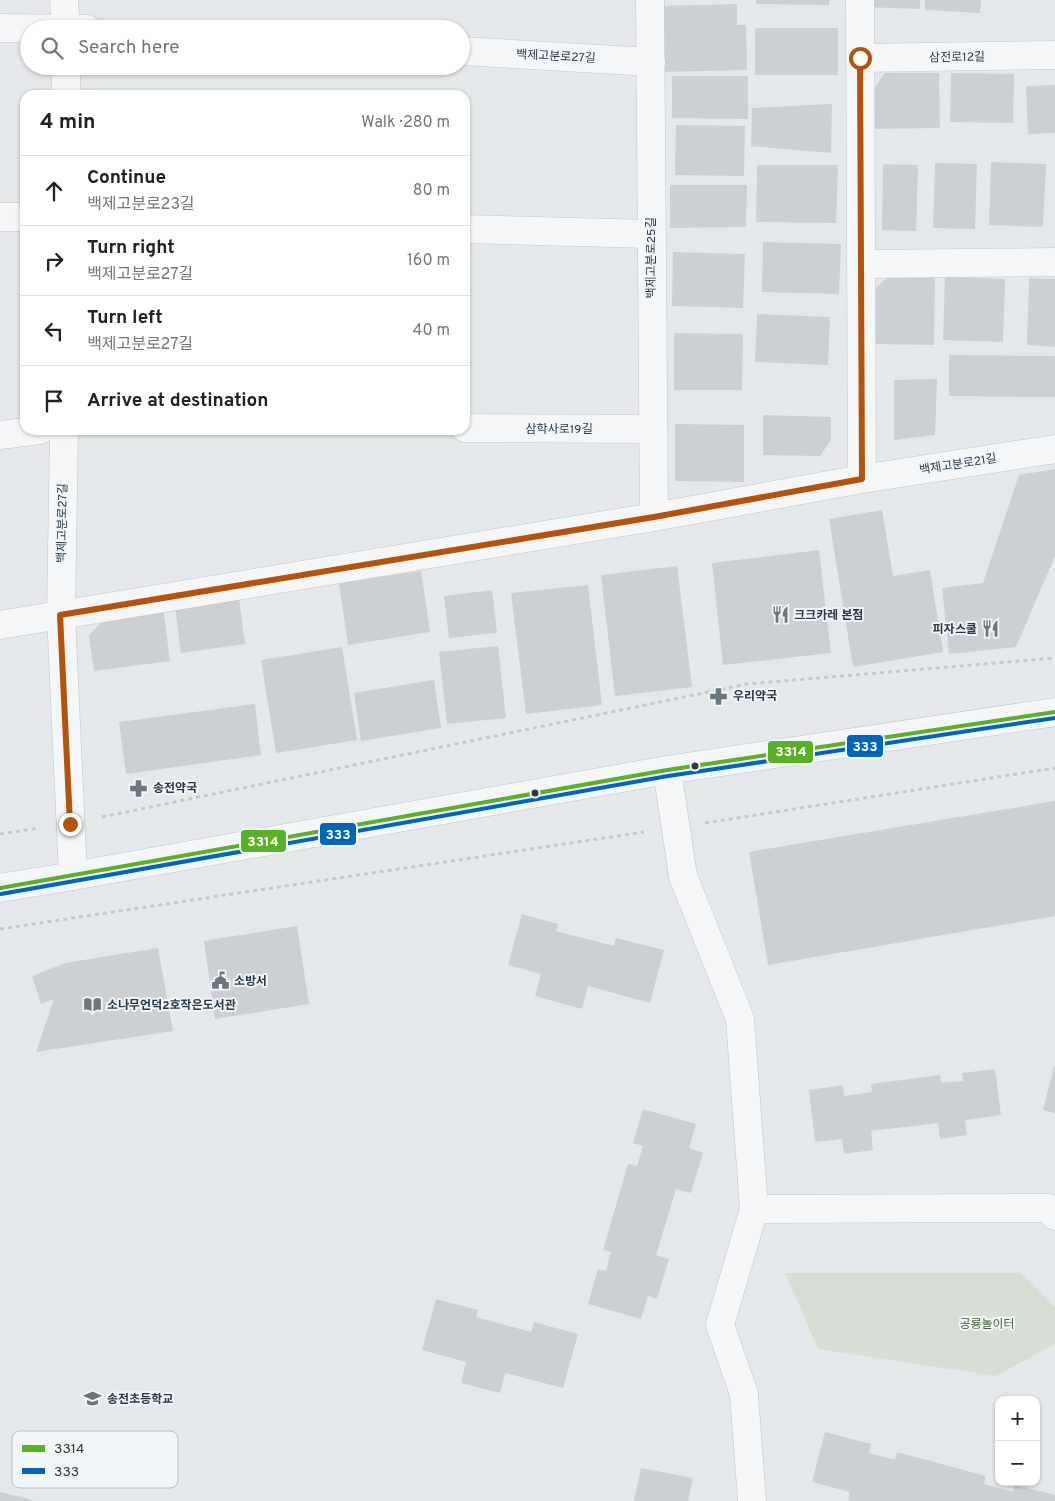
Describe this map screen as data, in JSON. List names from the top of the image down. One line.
{"streets":{"street":["백제고분로27길","삼전로12길","백제고분로25길","삼학사로19길","백제고분로21길"]},"crossings":[["백제고분로27길","백제고분로25길"],["백제고분로25길","삼학사로19길"]],"parks":["공룡놀이터"],"places":{"restaurant":["크크카레 본점","피자스쿨"],"pharmacy":["우리약국","송전약국"],"public building":["소방서"],"library":["소나무언덕2호작은도서관"],"school or university":["송전초등학교"]},"lines":["transit line 3314","transit line 333"],"legend":["3314","333"],"page":{"search":"Search here","heading":["4 min","Walk · 280 m"],"list":[["Continue","백제고분로23길","80 m"],["Turn right","백제고분로27길","160 m"],["Turn left","백제고분로27길","40 m"],"Arrive at destination"],"map_buttons":["+","−"]}}
